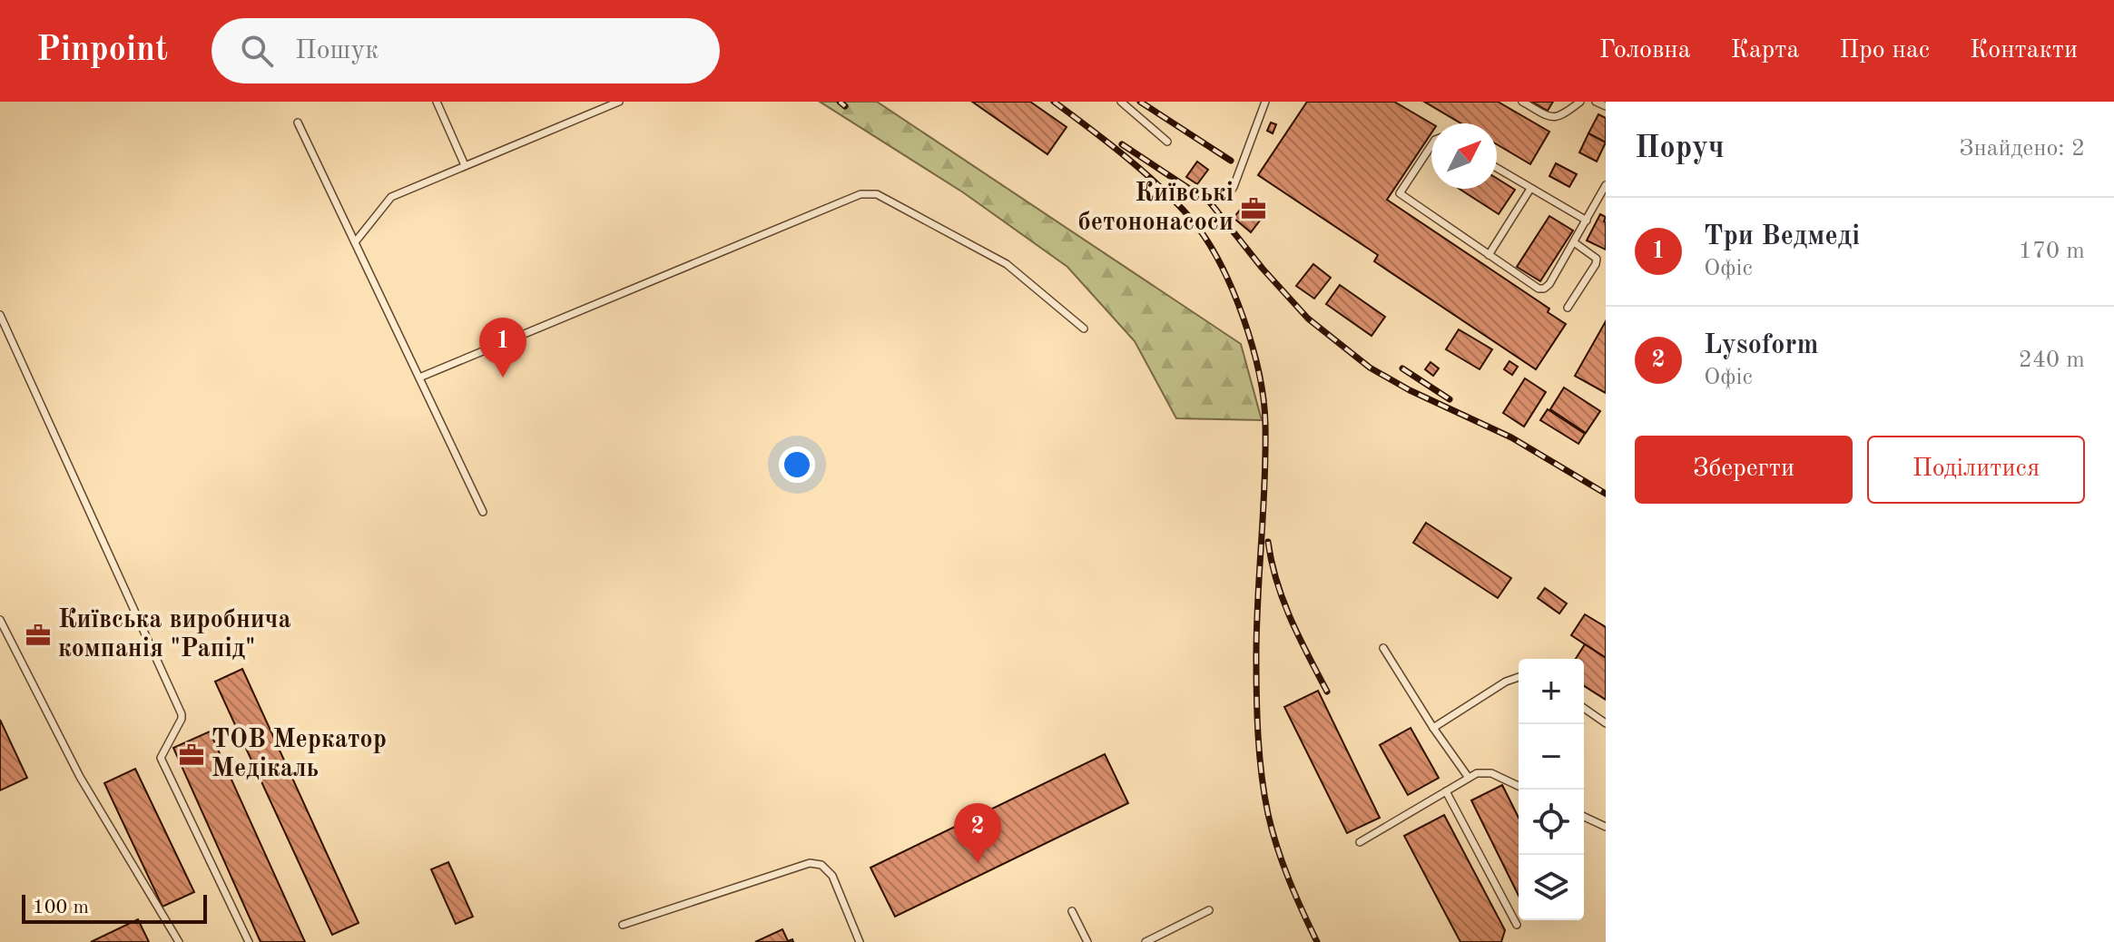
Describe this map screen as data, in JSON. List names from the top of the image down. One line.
{"places":{"office":["Київські бетононасоси","Київська виробнича компанія \"Рапід\"","ТОВ Меркатор Медікаль"]},"scale_bar":"100 m","north":"top right","page":{"header":"Pinpoint","search":"Пошук","nav":["Головна","Карта","Про нас","Контакти"],"heading":["Поруч","Знайдено: 2"],"list":[{"mark":"1","name":"Три Ведмеді","note":"Офіс","value":"170 m"},{"mark":"2","name":"Lysoform","note":"Офіс","value":"240 m"}],"pins":["1","2"],"buttons":["Зберегти","Поділитися"],"map_buttons":["+","−"],"scale":"100 m"}}
